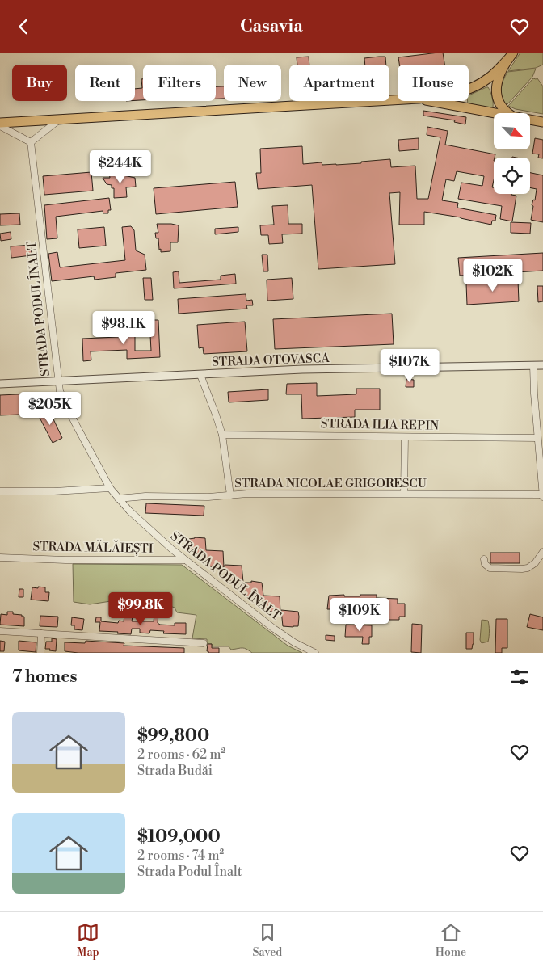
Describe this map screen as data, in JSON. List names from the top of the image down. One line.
{"streets":{"street":["STRADA PODUL ÎNALT","STRADA OTOVASCA","STRADA ILIA REPIN","STRADA NICOLAE GRIGORESCU","STRADA MĂLĂIEȘTI"]},"crossings":[["STRADA PODUL ÎNALT","STRADA OTOVASCA"],["STRADA PODUL ÎNALT","STRADA NICOLAE GRIGORESCU"],["STRADA PODUL ÎNALT","STRADA MĂLĂIEȘTI"]],"north":"bottom right","page":{"header":"Casavia","chip":["Buy","Rent","Filters","New","Apartment","House"],"price":["$244K","$102K","$98.1K","$107K","$205K","$99.8K","$109K"],"heading":"7 homes","list":[{"name":"$99,800","note":"2 rooms · 62 m² · Strada Budăi"},{"name":"$109,000","note":"2 rooms · 74 m² · Strada Podul Înalt"}],"tabs":["Map","Saved","Home"]}}
